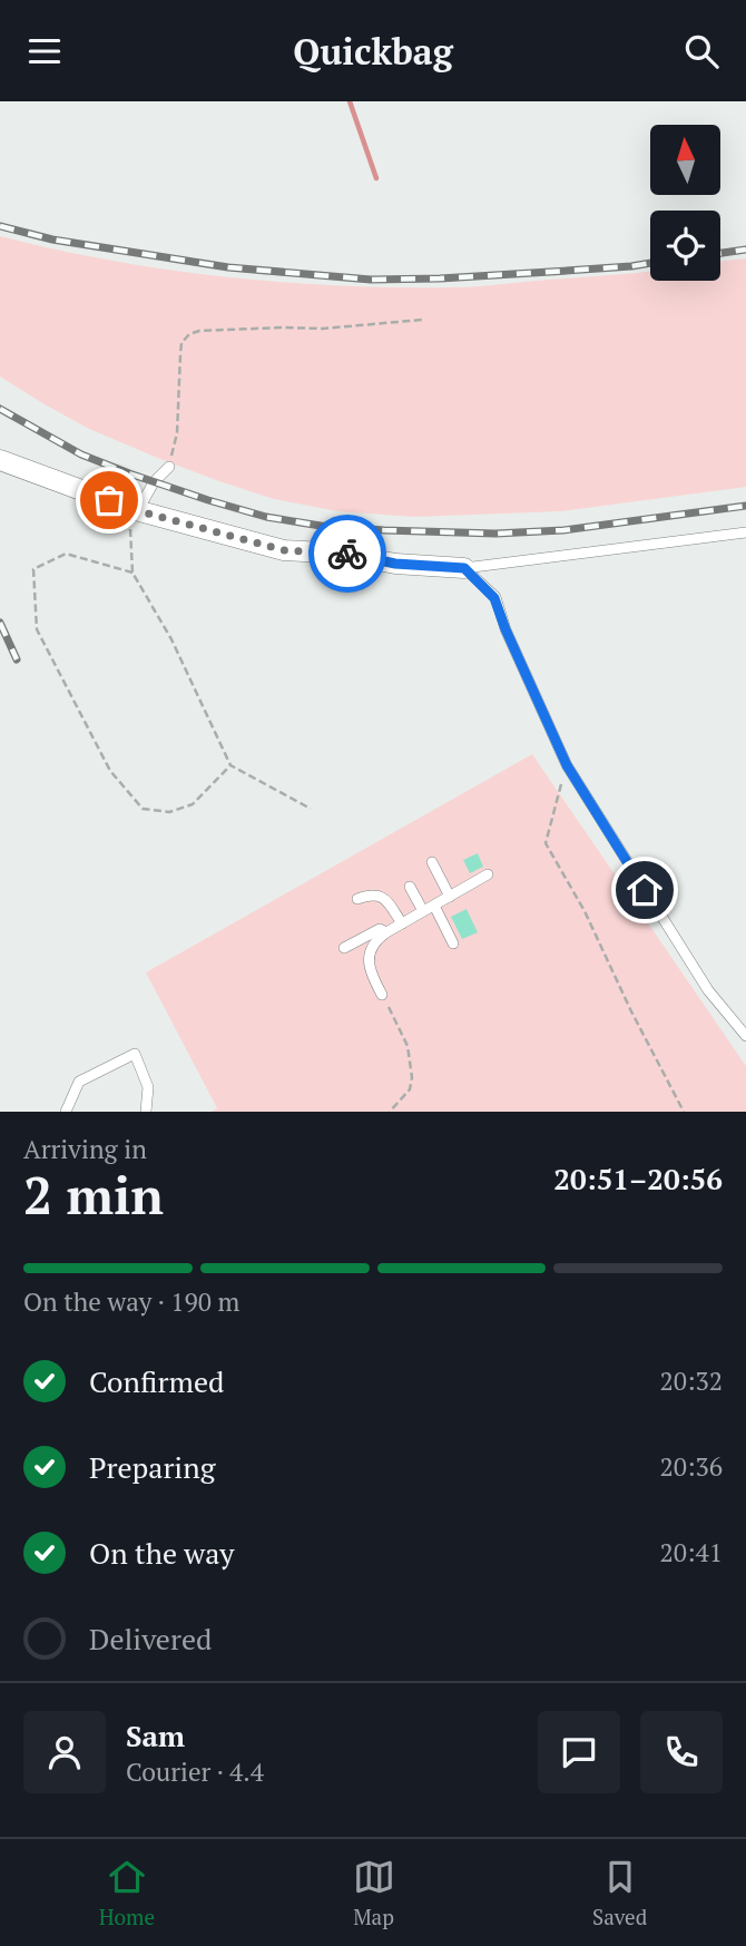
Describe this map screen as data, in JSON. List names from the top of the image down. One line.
{"north":"top","page":{"header":"Quickbag","heading":["2 min","Arriving in","20:51–20:56"],"panel":["Sam","Courier · 4.4"],"bar":"On the way · 190 m","list":[["Confirmed","20:32"],["Preparing","20:36"],["On the way","20:41"],"Delivered"],"tabs":["Home","Map","Saved"]}}
